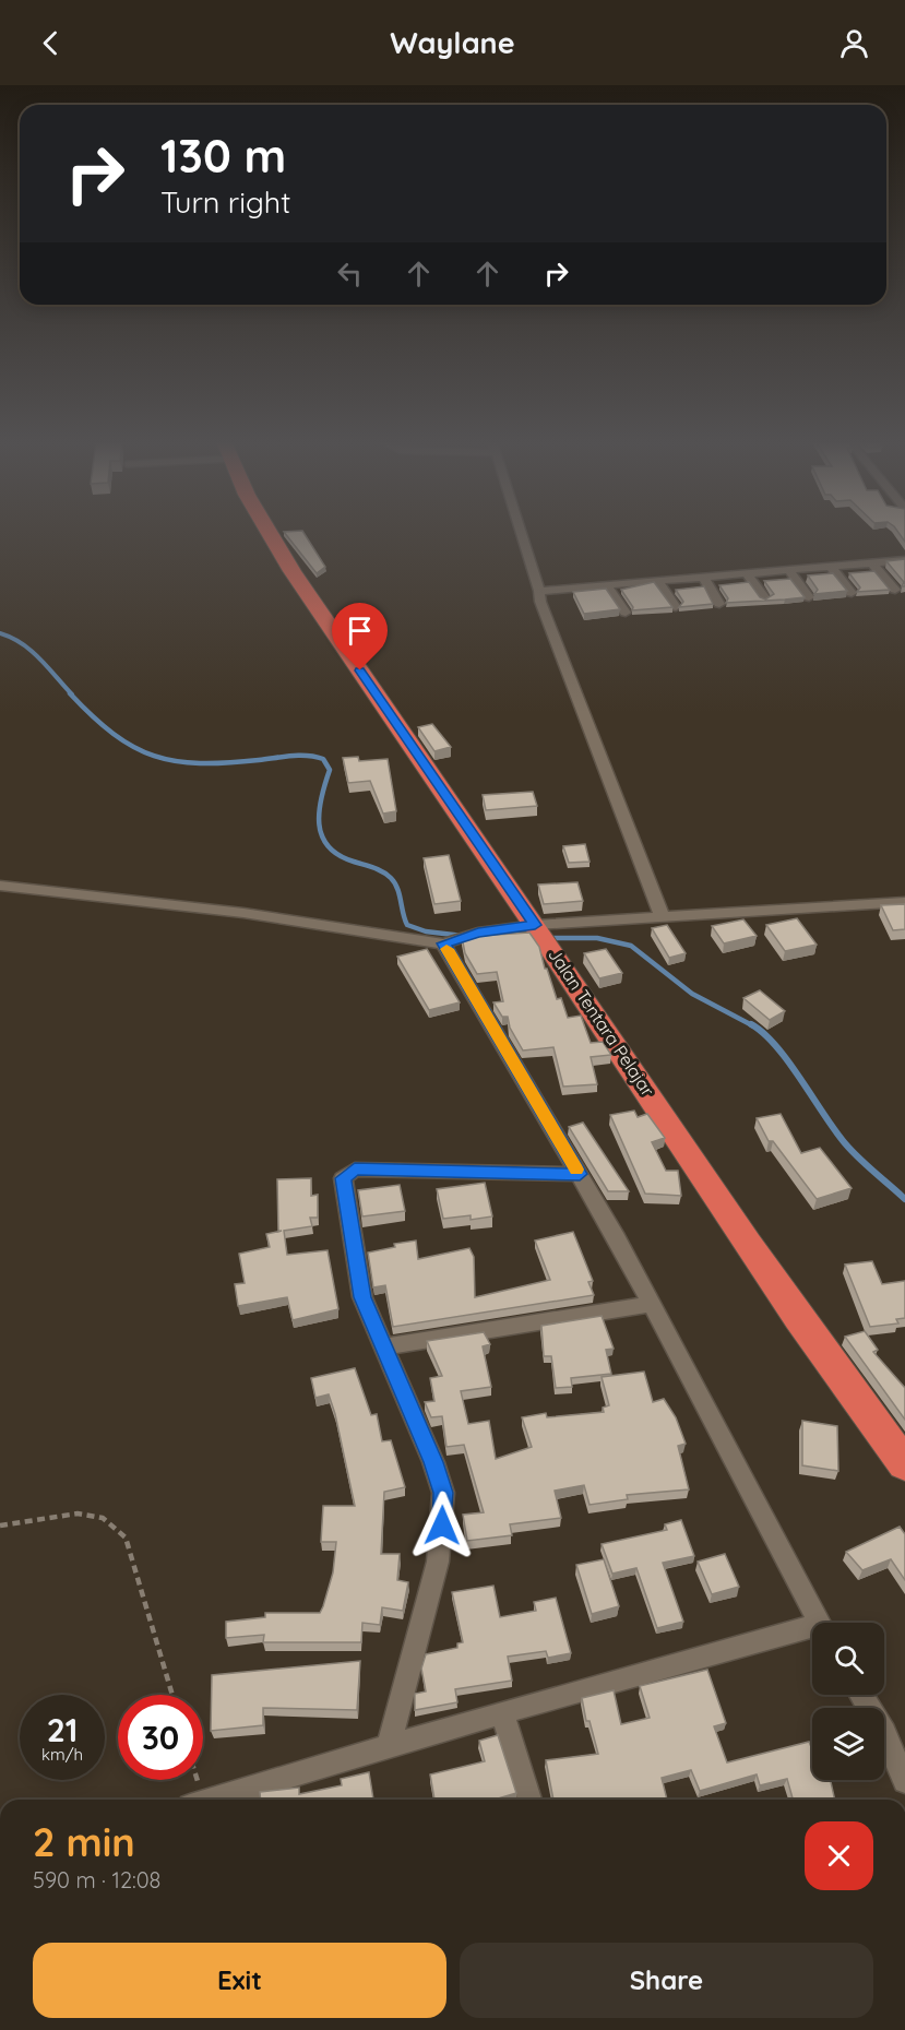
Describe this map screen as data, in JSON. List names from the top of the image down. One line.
{"streets":{"highway":["Jalan Tentara Pelajar"]},"page":{"header":"Waylane","turn":["130 m","Turn right"],"speed":"21 km/h","limit":"30","heading":["2 min","590 m · 12:08"],"buttons":["Exit","Share"]}}
